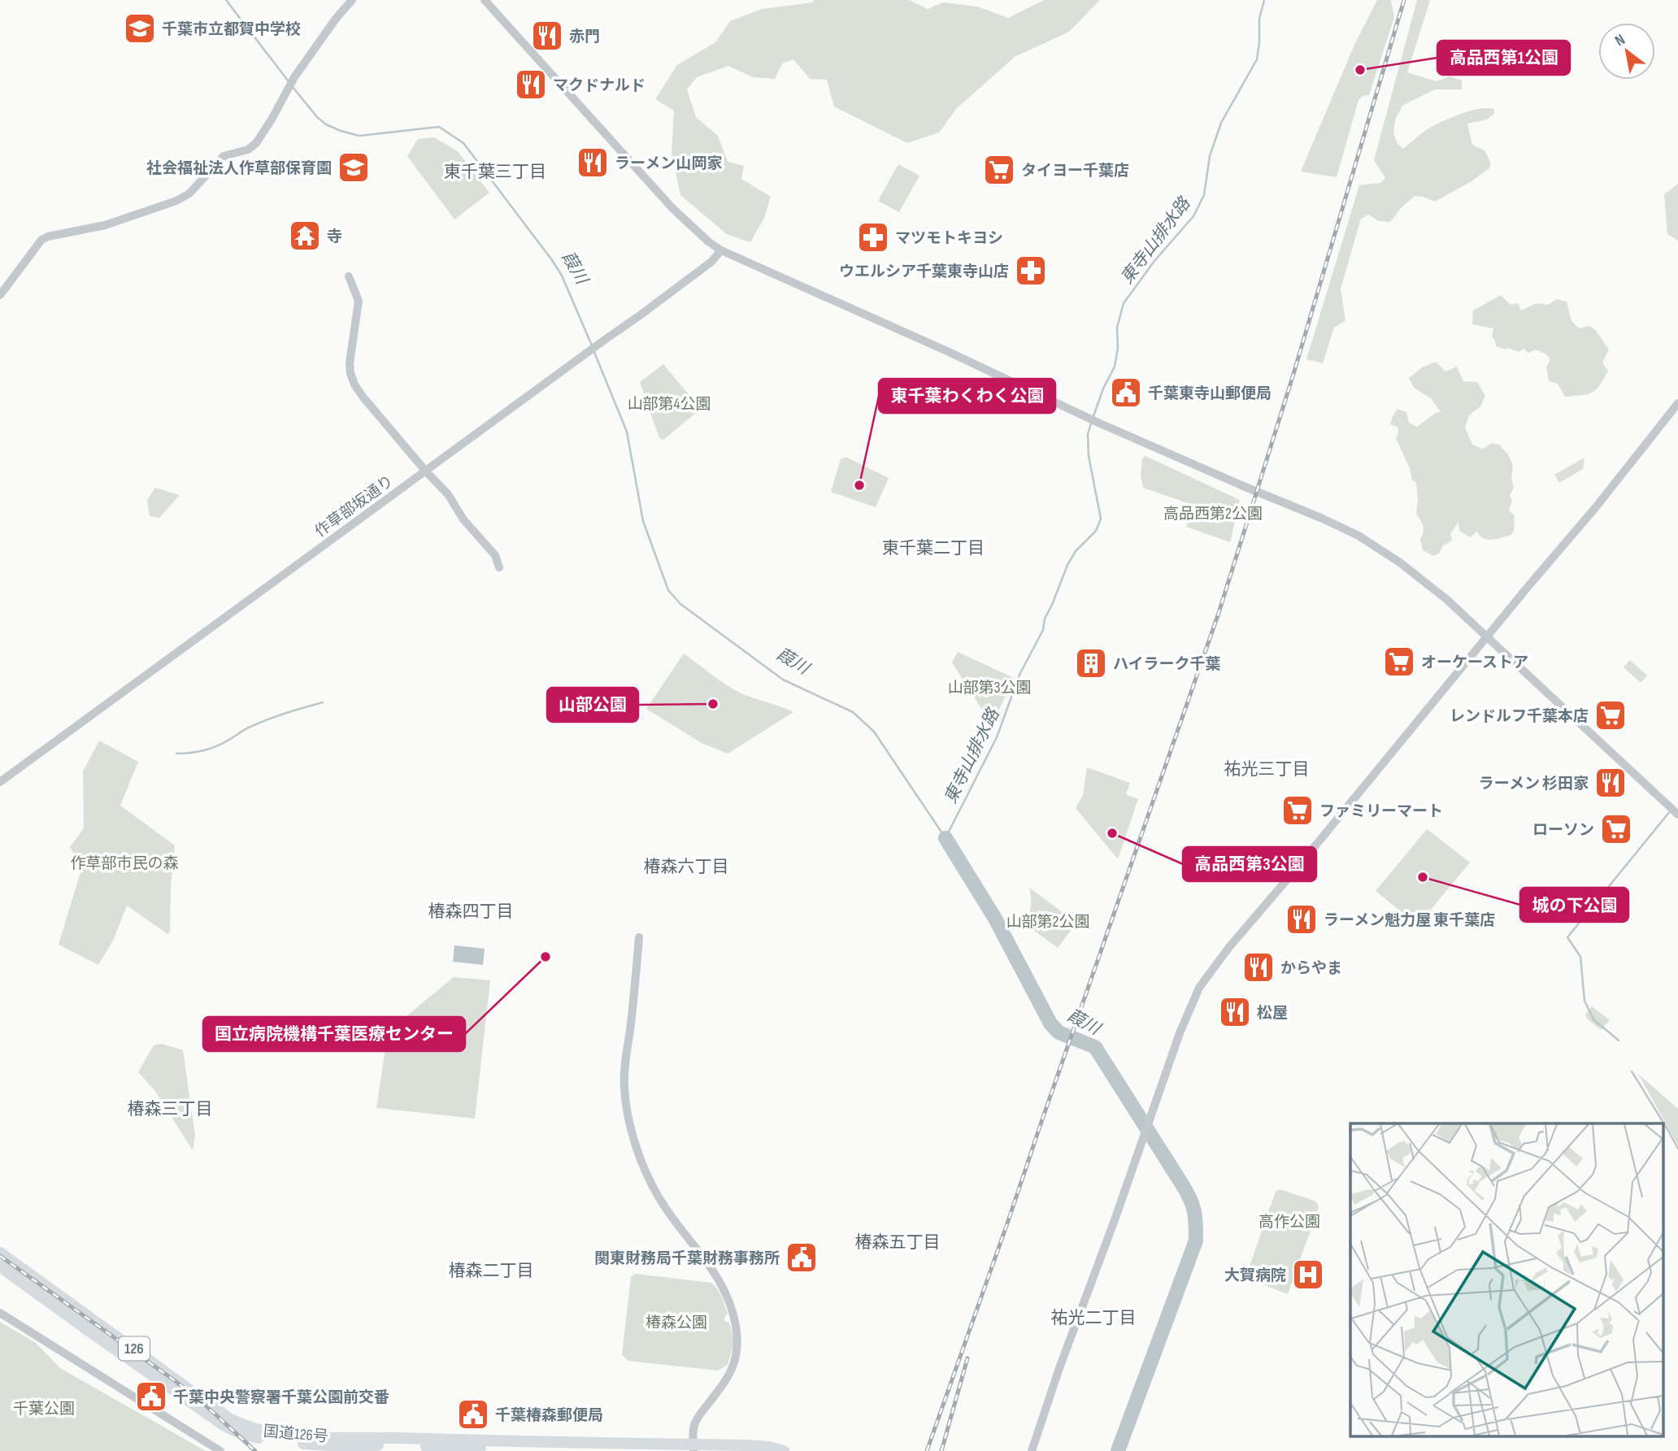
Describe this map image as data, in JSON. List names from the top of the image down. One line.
{"streets":{"highway":["126","国道126号"],"street":["作草部坂通り"]},"districts":["東千葉三丁目","東千葉二丁目","祐光三丁目","椿森六丁目","椿森四丁目","椿森三丁目","椿森五丁目","椿森二丁目","祐光二丁目"],"water":["東寺山排水路","葭川"],"parks":["山部第4公園","高品西第2公園","山部第3公園","作草部市民の森","山部第2公園","高作公園","椿森公園","千葉公園"],"places":{"school or university":["千葉市立都賀中学校","社会福祉法人作草部保育園"],"restaurant":["赤門","マクドナルド","ラーメン山岡家","ラーメン 杉田家","ラーメン魁力屋 東千葉店","からやま","松屋"],"other":["高品西第1公園","東千葉わくわく公園","山部公園","高品西第3公園","城の下公園","国立病院機構千葉医療センター"],"supermarket":["タイヨー千葉店","オーケーストア","レンドルフ千葉本店","ファミリーマート","ローソン"],"temple":["寺"],"pharmacy":["マツモトキヨシ","ウエルシア千葉東寺山店"],"public building":["千葉東寺山郵便局","関東財務局千葉財務事務所","千葉中央警察署千葉公園前交番","千葉椿森郵便局"],"building":["ハイラーク千葉"],"hospital":["大賀病院"]},"north":"top left"}
